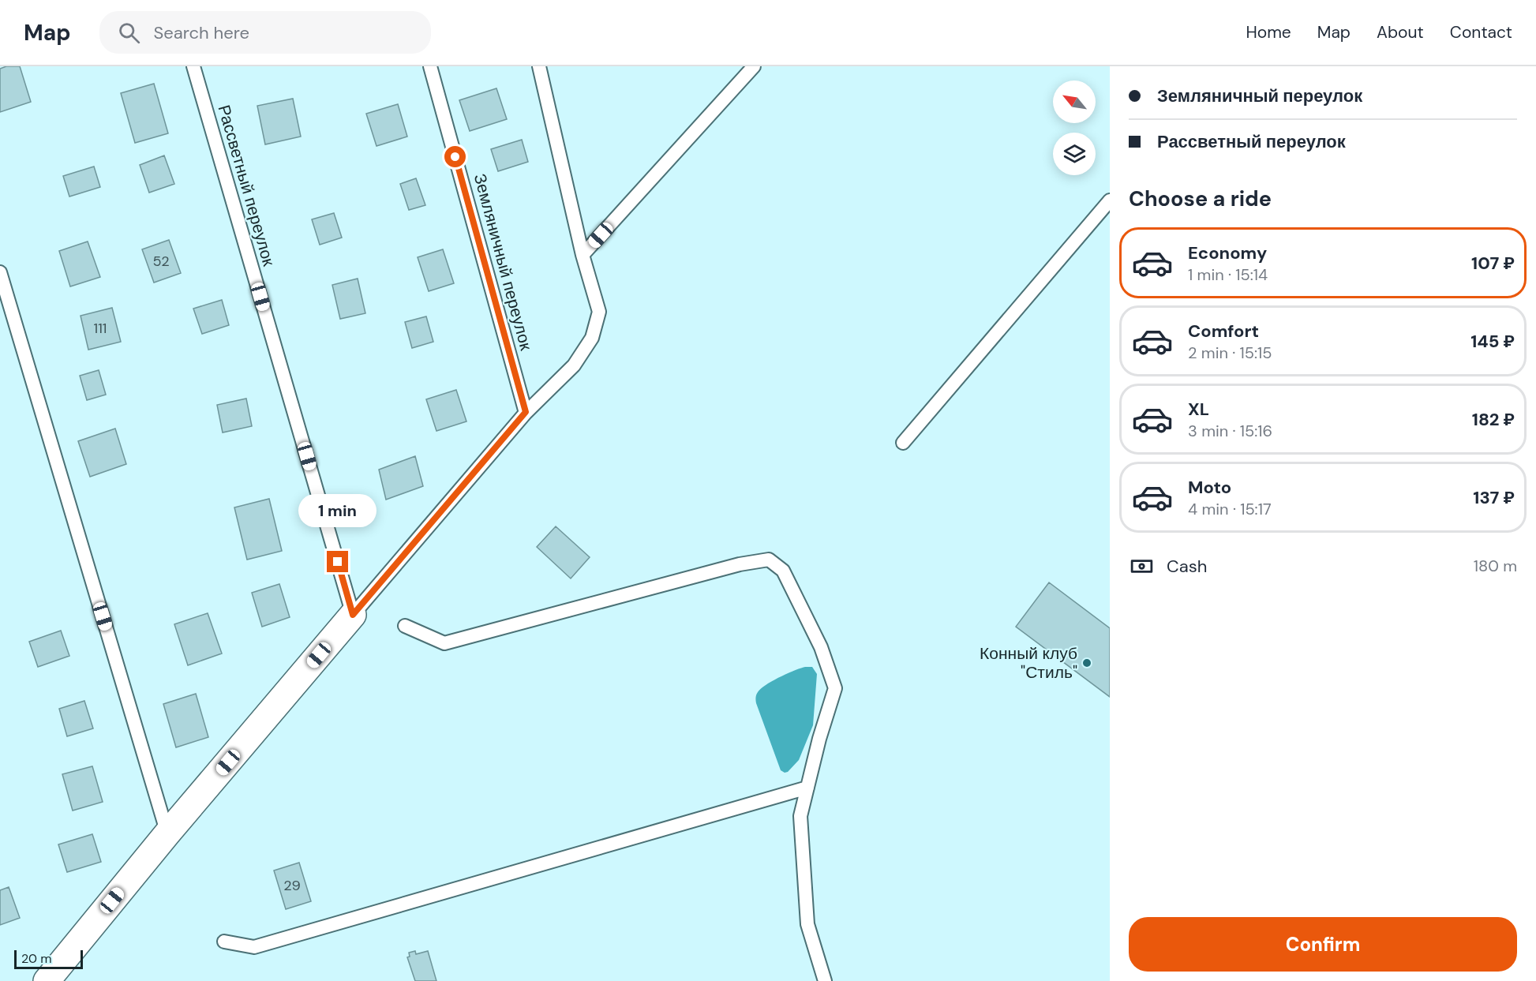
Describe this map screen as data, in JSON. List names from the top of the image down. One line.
{"streets":{"lane":["Рассветный переулок","Земляничный переулок"]},"places":["Конный клуб \"Стиль\""],"house_numbers":["52","111","29"],"scale_bar":"20 m","north":"top left","page":{"header":"Map","search":"Search here","nav":["Home","Map","About","Contact"],"banner":["Земляничный переулок","Рассветный переулок"],"heading":"Choose a ride","list":[{"name":"Economy","note":"1 min · 15:14","value":"107 ₽"},{"name":"Comfort","note":"2 min · 15:15","value":"145 ₽"},{"name":"XL","note":"3 min · 15:16","value":"182 ₽"},{"name":"Moto","note":"4 min · 15:17","value":"137 ₽"}],"bubble":"1 min","pay":["Cash","180 m"],"buttons":"Confirm","scale":"20 m"}}
